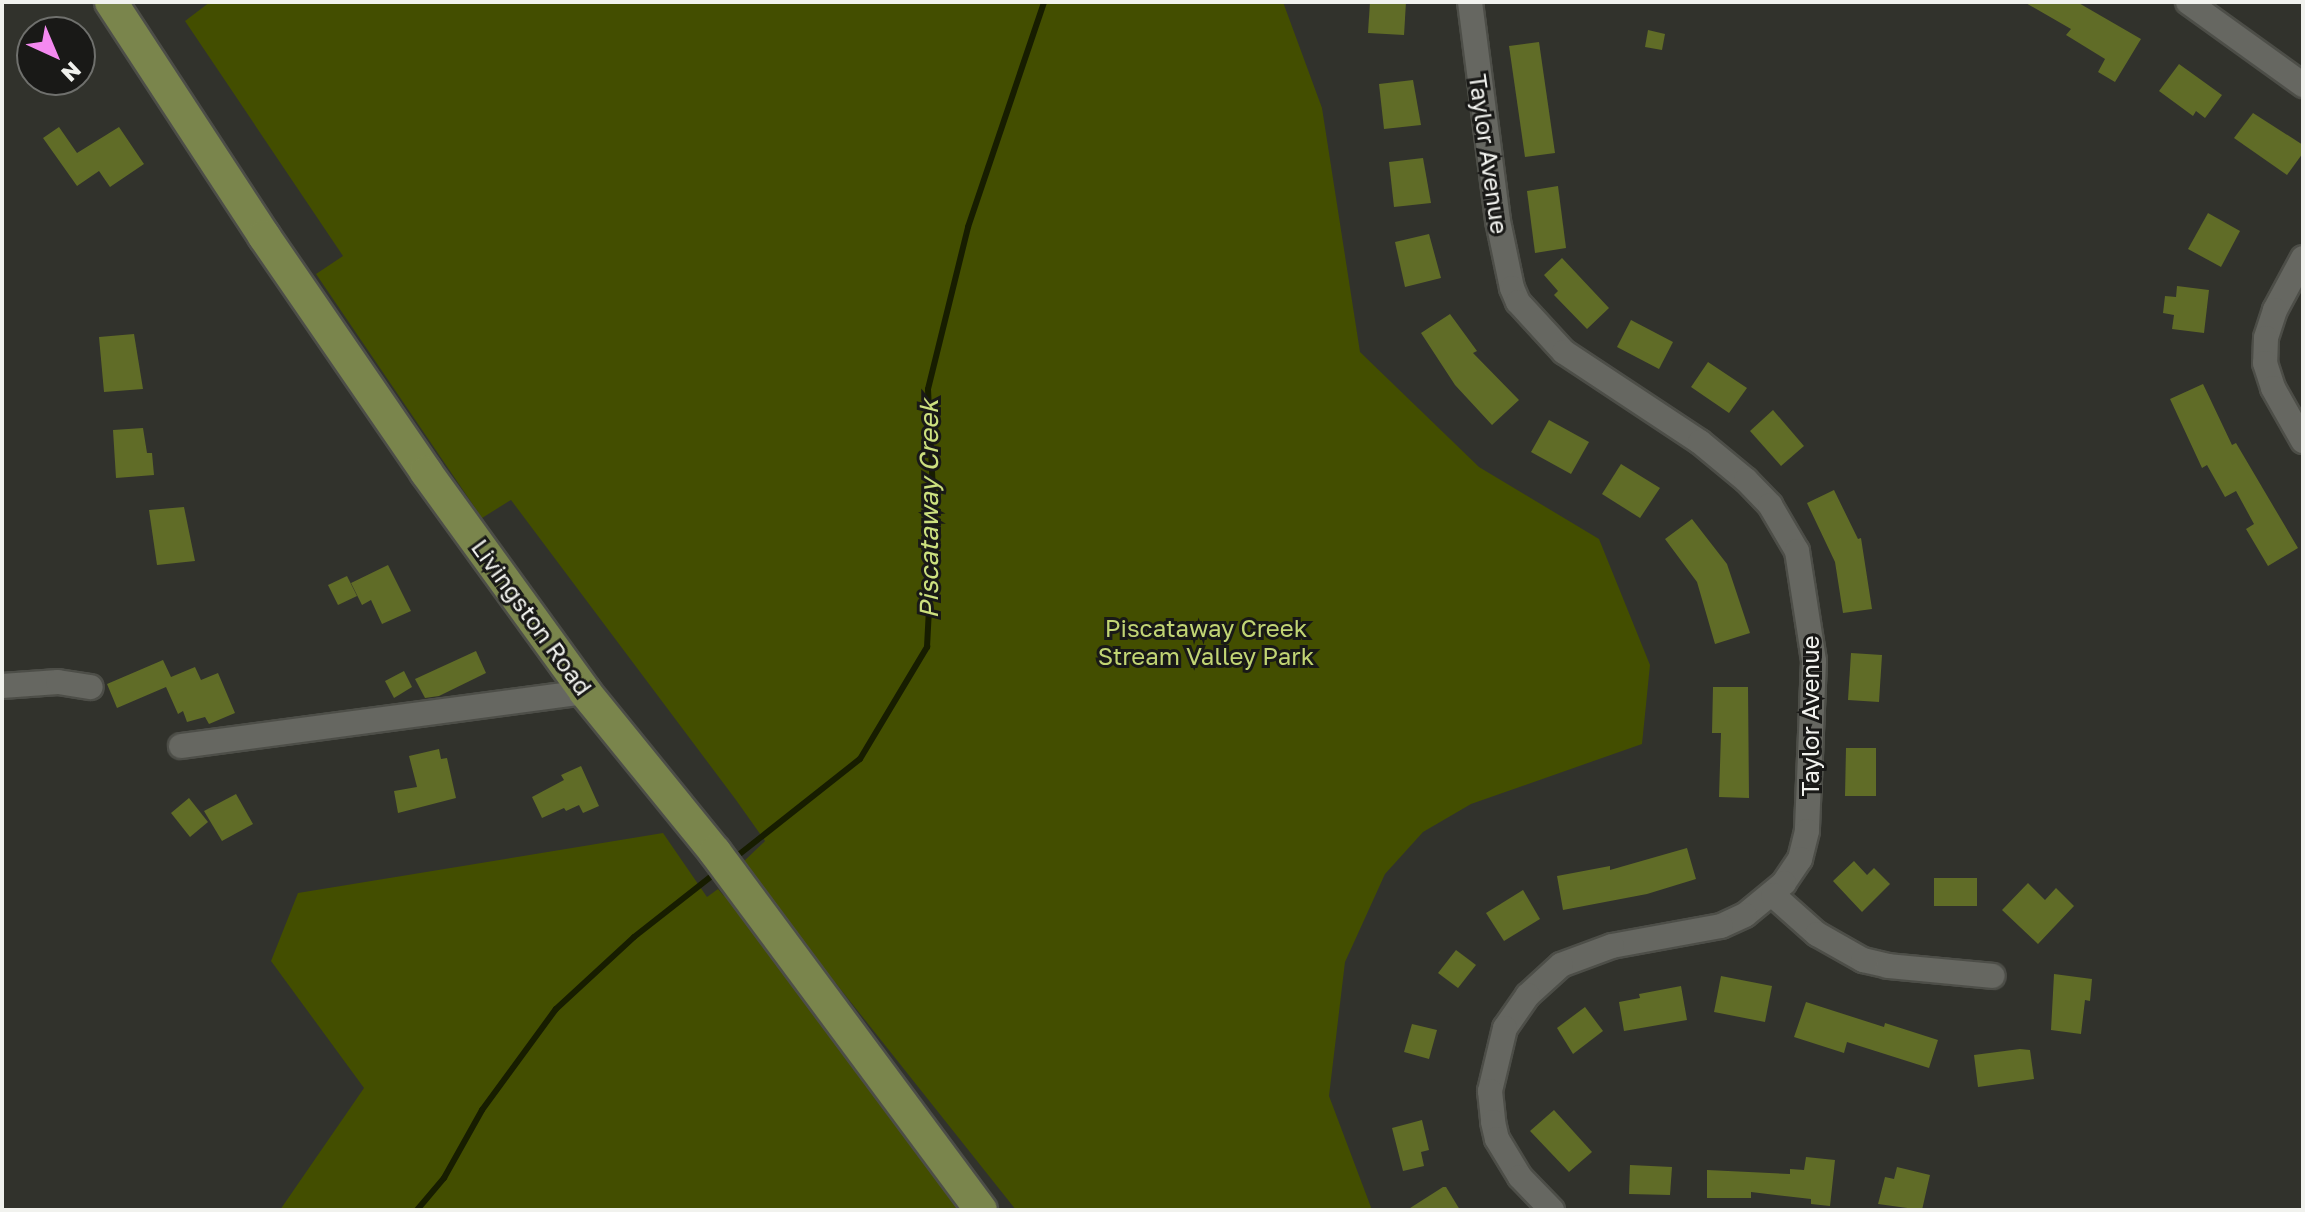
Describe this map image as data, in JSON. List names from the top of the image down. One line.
{"streets":{"main road":["Livingston Road"],"street":["Taylor Avenue"]},"water":["Piscataway Creek"],"parks":["Piscataway Creek Stream Valley Park"],"north":"bottom right"}
